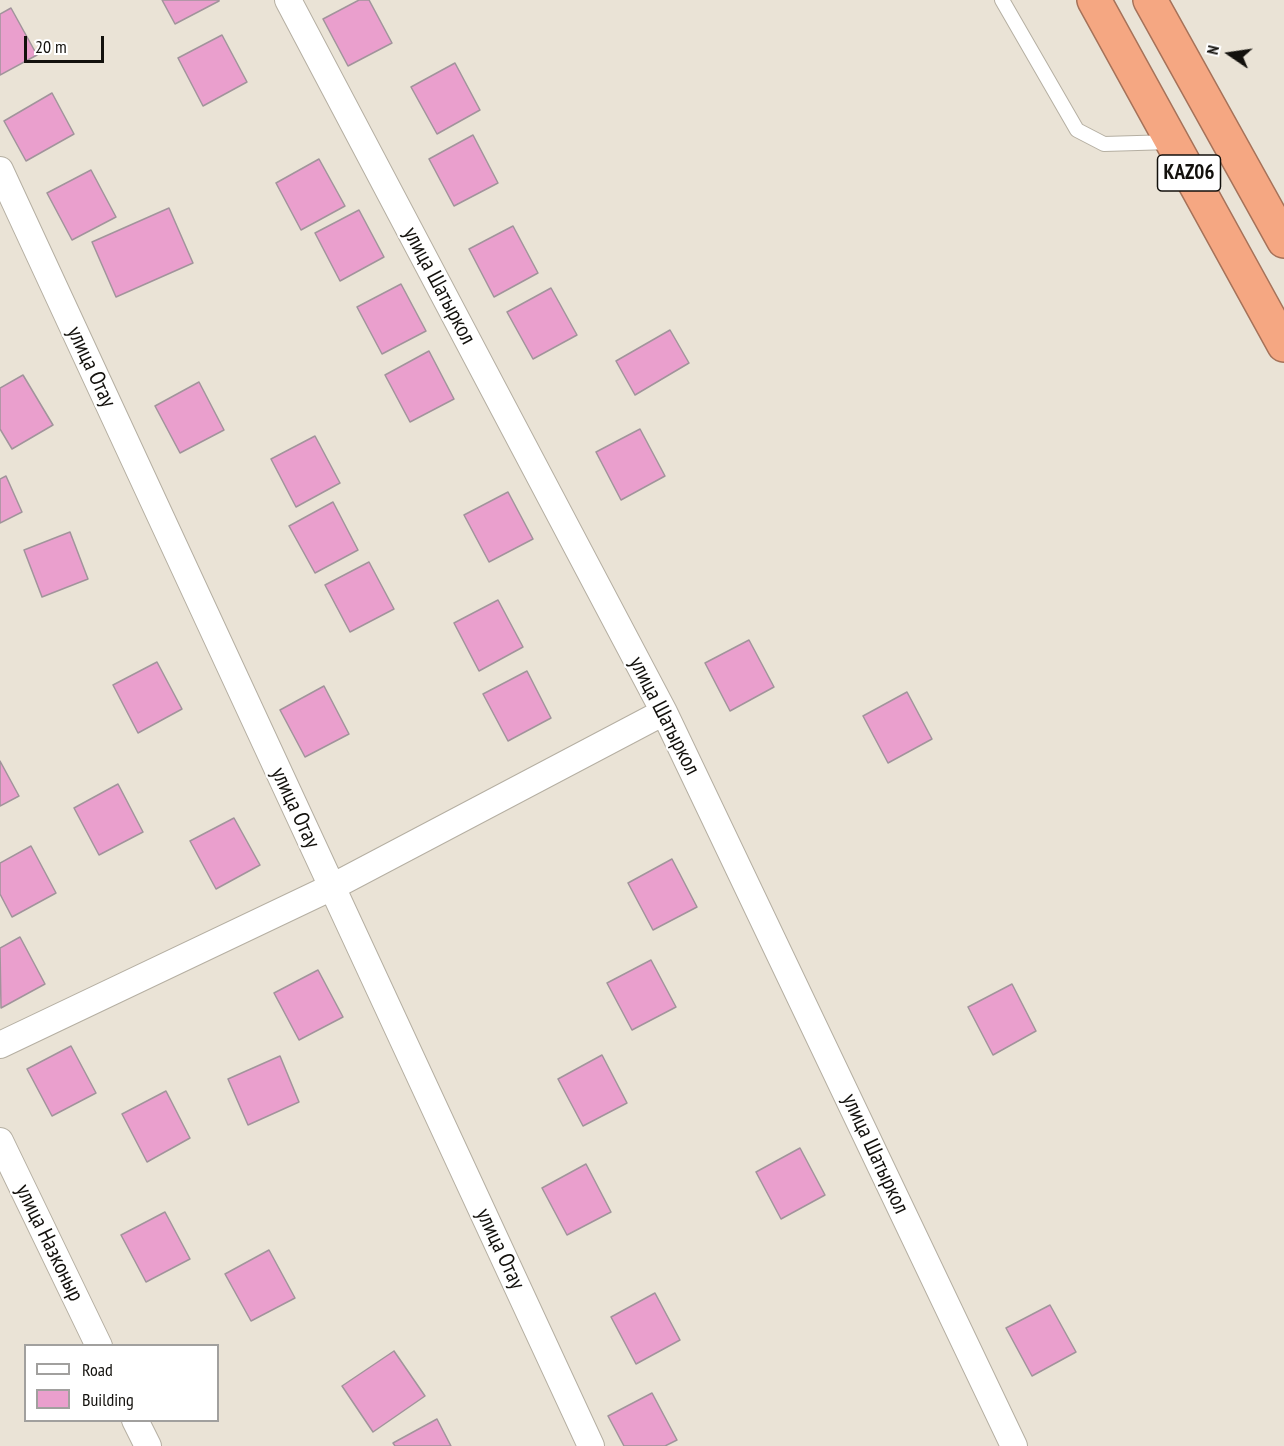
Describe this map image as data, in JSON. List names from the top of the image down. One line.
{"streets":{"highway":["KАZ06"],"street":["улица Шатыркол","улица Отау","улица Назконыр"]},"legend":["Road","Building"],"scale_bar":"20 m","north":"left"}
